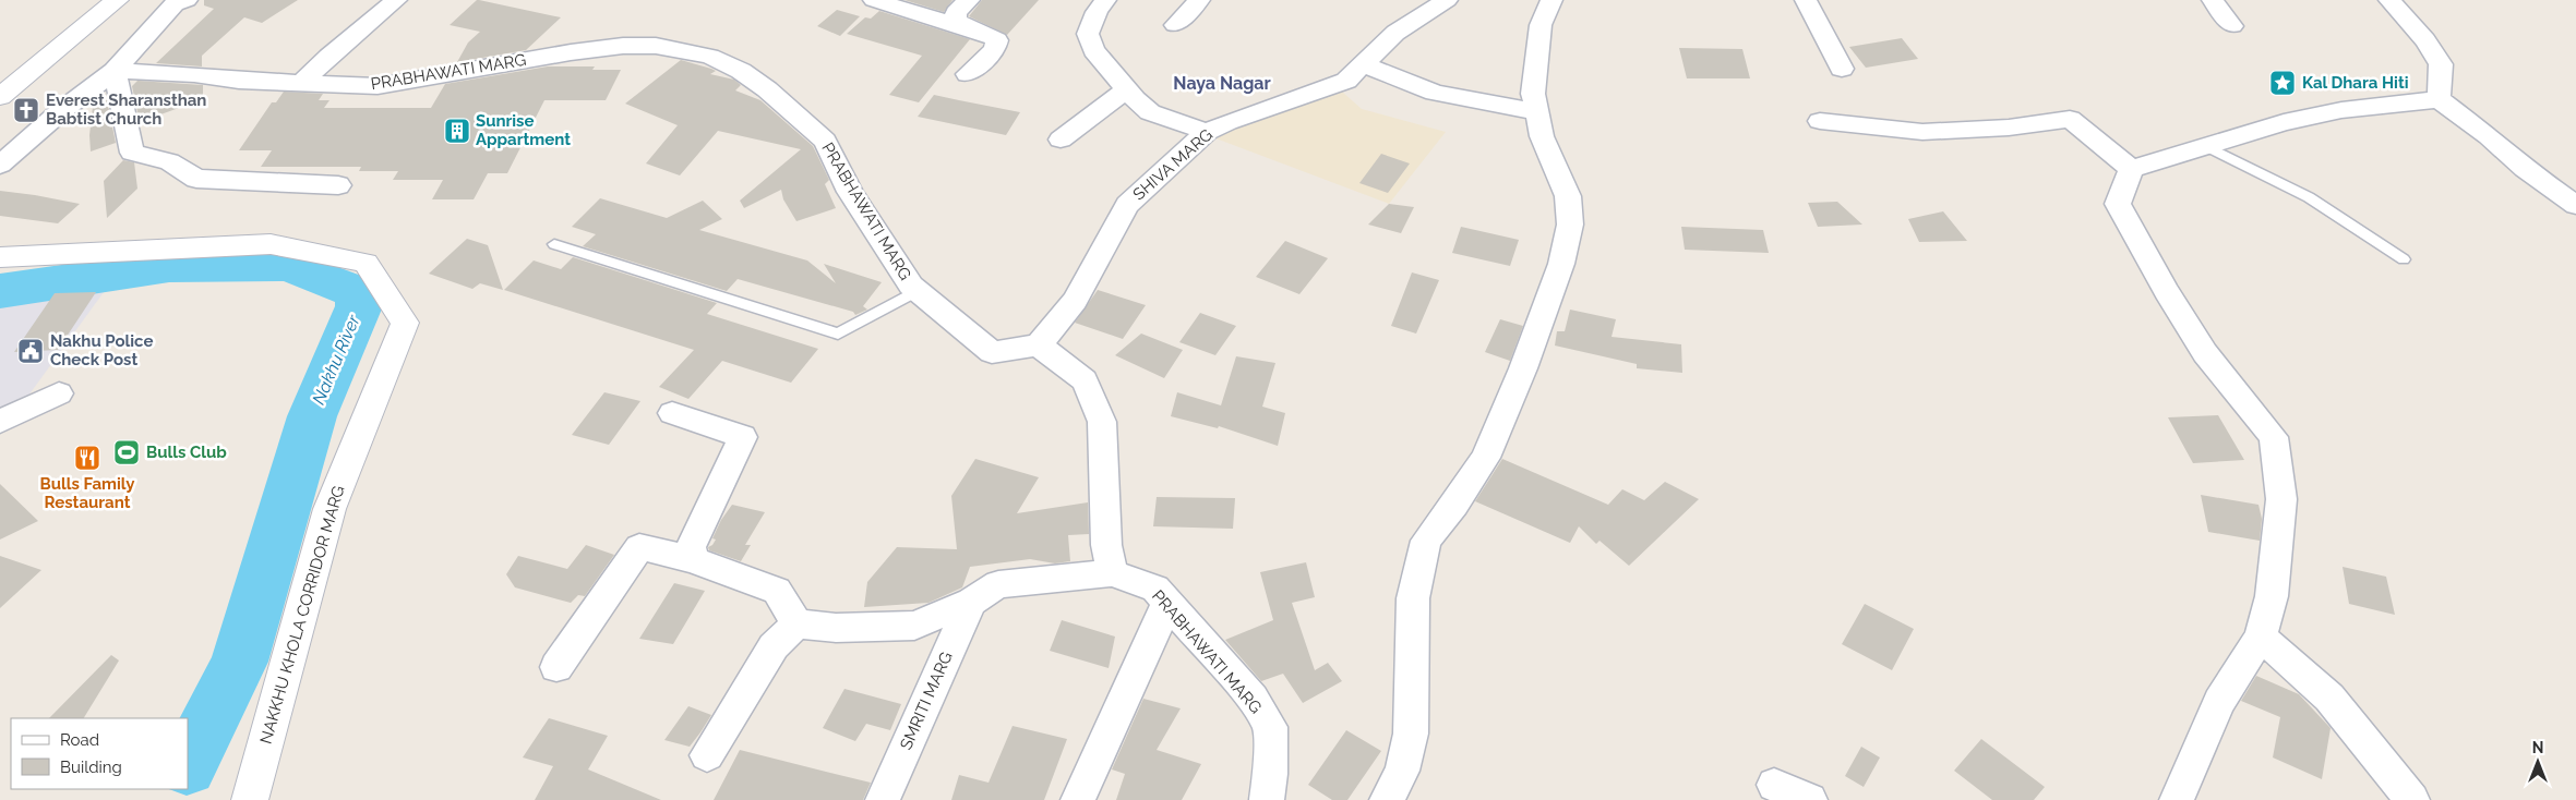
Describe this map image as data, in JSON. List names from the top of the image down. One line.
{"streets":{"street":["PRABHAWATI MARG","SHIVA MARG","NAKKHU KHOLA CORRIDOR MARG","SMRITI MARG"]},"crossings":[["PRABHAWATI MARG","SHIVA MARG"]],"districts":["Naya Nagar"],"water":["Nakhu River"],"places":{"place":["Kal Dhara Hiti"],"church":["Everest Sharansthan Babtist Church"],"building":["Sunrise Appartment"],"public building":["Nakhu Police Check Post"],"sports":["Bulls Club"],"restaurant":["Bulls Family Restaurant"]},"legend":["Road","Building"],"north":"top"}
